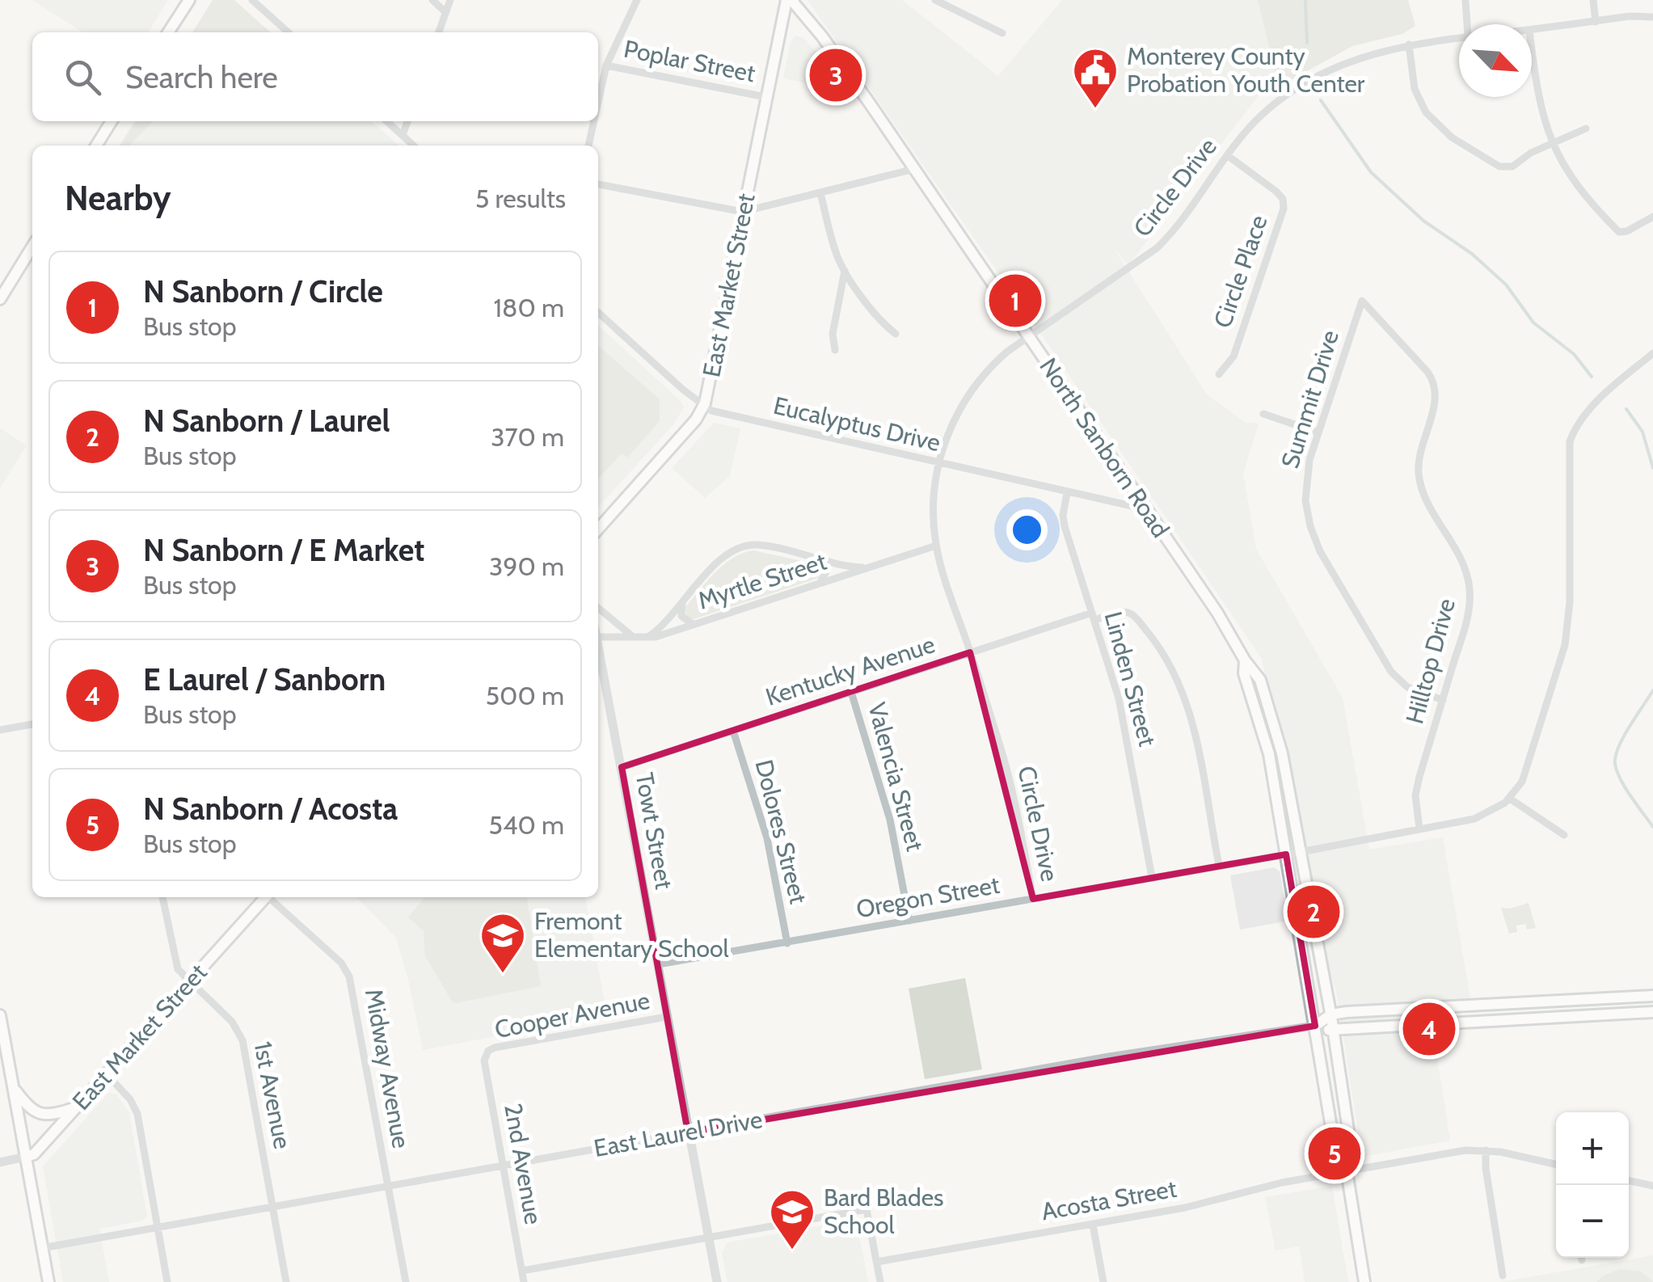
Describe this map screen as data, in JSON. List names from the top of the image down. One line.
{"streets":{"main road":["East Market Street","North Sanborn Road","East Laurel Drive"],"street":["Poplar Street","Circle Drive","Circle Place","Summit Drive","Eucalyptus Drive","Myrtle Street","Hilltop Drive","Kentucky Avenue","Linden Street","Valencia Street","Towt Street","Dolores Street","Oregon Street","Cooper Avenue","Midway Avenue","1st Avenue","2nd Avenue","Acosta Street"]},"crossings":[["Poplar Street","East Market Street"],["Circle Drive","Circle Place"],["Circle Drive","Eucalyptus Drive"],["Circle Drive","North Sanborn Road"],["Circle Drive","Myrtle Street"],["Circle Drive","Kentucky Avenue"],["Circle Drive","Oregon Street"],["East Market Street","Eucalyptus Drive"],["East Market Street","North Sanborn Road"],["East Market Street","1st Avenue"],["Summit Drive","Hilltop Drive"],["Eucalyptus Drive","North Sanborn Road"],["Eucalyptus Drive","Linden Street"],["North Sanborn Road","Oregon Street"],["North Sanborn Road","East Laurel Drive"],["North Sanborn Road","Acosta Street"],["Myrtle Street","Towt Street"],["Hilltop Drive","Oregon Street"],["Kentucky Avenue","Linden Street"],["Kentucky Avenue","Valencia Street"],["Kentucky Avenue","Towt Street"],["Kentucky Avenue","Dolores Street"],["Kentucky Avenue","Oregon Street"],["Linden Street","Oregon Street"],["Valencia Street","Oregon Street"],["Towt Street","Oregon Street"],["Towt Street","Cooper Avenue"],["Towt Street","East Laurel Drive"],["Dolores Street","Oregon Street"],["Cooper Avenue","2nd Avenue"],["Midway Avenue","East Laurel Drive"],["1st Avenue","East Laurel Drive"],["East Laurel Drive","2nd Avenue"]],"places":{"public building":["Monterey County Probation Youth Center"],"school or university":["Fremont Elementary School","Bard Blades School"]},"north":"bottom right","page":{"search":"Search here","pins":["3","1","2","4","5"],"heading":["Nearby","5 results"],"list":[{"mark":"1","name":"N Sanborn / Circle","note":"Bus stop","value":"180 m"},{"mark":"2","name":"N Sanborn / Laurel","note":"Bus stop","value":"370 m"},{"mark":"3","name":"N Sanborn / E Market","note":"Bus stop","value":"390 m"},{"mark":"4","name":"E Laurel / Sanborn","note":"Bus stop","value":"500 m"},{"mark":"5","name":"N Sanborn / Acosta","note":"Bus stop","value":"540 m"}],"map_buttons":["+","−"]}}
